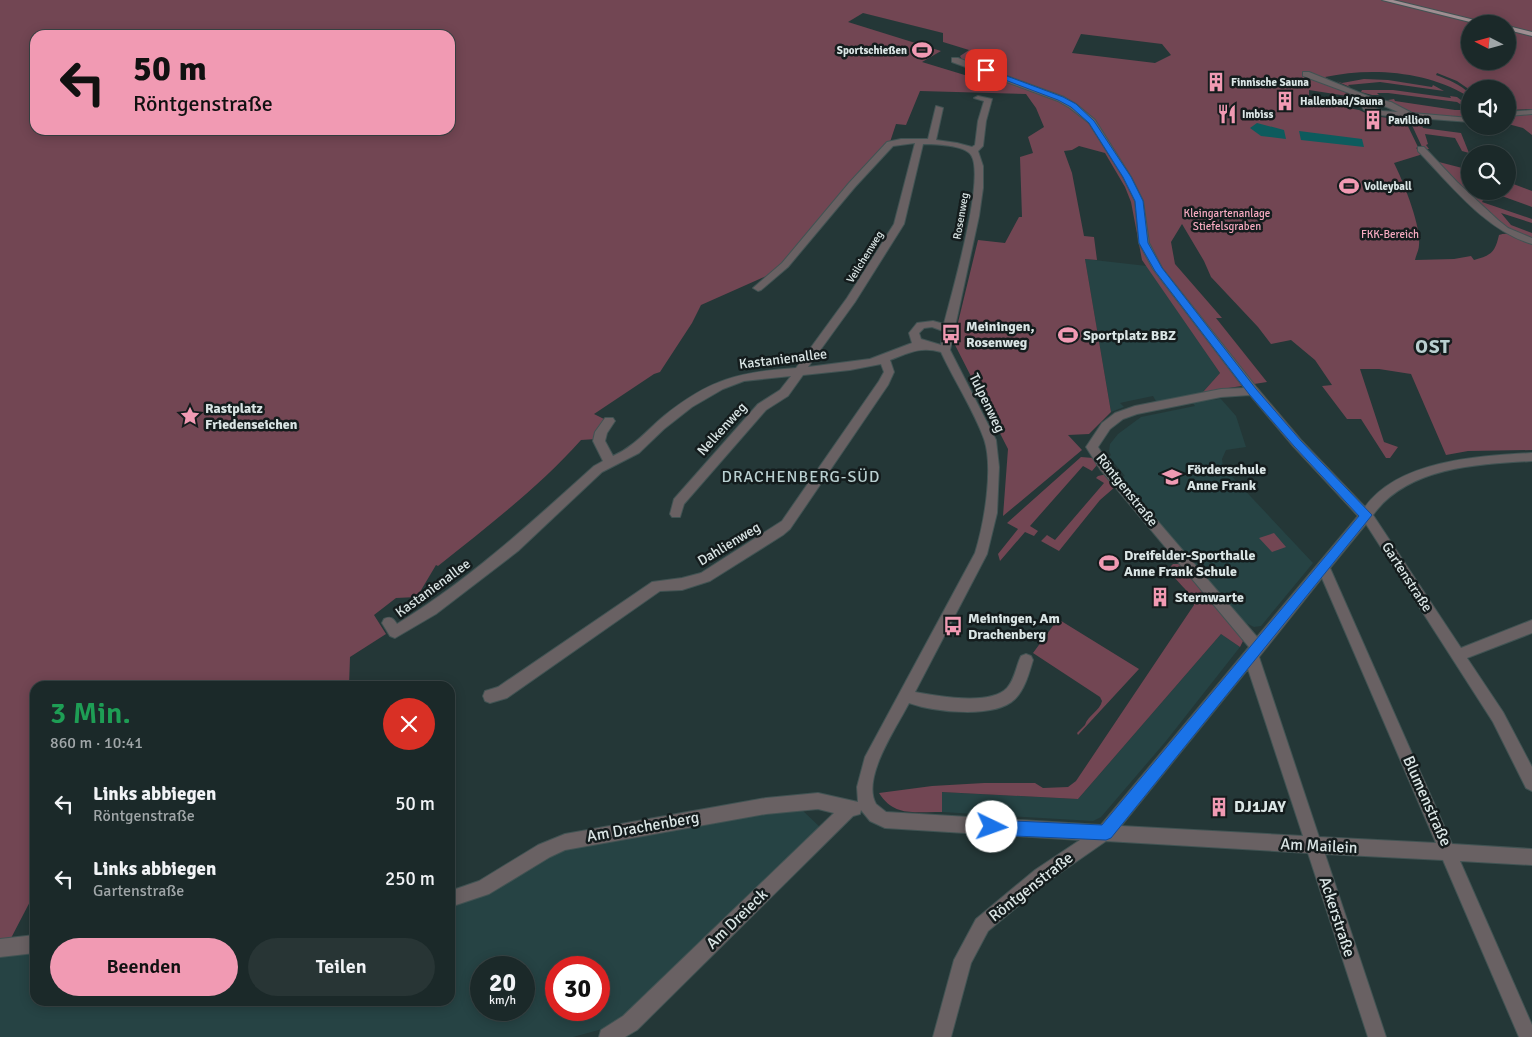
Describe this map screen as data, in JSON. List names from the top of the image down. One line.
{"streets":{"street":["Rosenweg","Veilchenweg","Kastanienallee","Tulpenweg","Nelkenweg","Röntgenstraße","Dahlienweg","Gartenstraße","Blumenstraße","Am Drachenberg","Am Mailein","Ackerstraße","Am Dreieck"]},"crossings":[["Rosenweg","Tulpenweg"],["Veilchenweg","Kastanienallee"],["Veilchenweg","Nelkenweg"],["Kastanienallee","Nelkenweg"],["Kastanienallee","Dahlienweg"],["Röntgenstraße","Gartenstraße"],["Röntgenstraße","Blumenstraße"],["Röntgenstraße","Am Mailein"],["Röntgenstraße","Ackerstraße"],["Blumenstraße","Am Mailein"],["Am Drachenberg","Am Dreieck"],["Am Mailein","Ackerstraße"]],"districts":["OST","DRACHENBERG-SÜD"],"parks":["Kleingartenanlage Stiefelsgraben","FKK-Bereich"],"places":{"sports":["Sportschießen","Volleyball","Sportplatz BBZ","Dreifelder-Sporthalle Anne Frank Schule"],"building":["Finnische Sauna","Hallenbad/Sauna","Pavillion","Sternwarte","DJ1JAY"],"restaurant":["Imbiss"],"bus stop":["Meiningen, Rosenweg","Meiningen, Am Drachenberg"],"place":["Rastplatz Friedenseichen"],"school or university":["Förderschule Anne Frank"]},"north":"left","page":{"turn":["50 m","Röntgenstraße"],"heading":["3 Min.","860 m · 10:41"],"list":[{"name":"Links abbiegen","note":"Röntgenstraße","value":"50 m"},{"name":"Links abbiegen","note":"Gartenstraße","value":"250 m"}],"buttons":["Beenden","Teilen"],"speed":"20 km/h","limit":"30"}}
